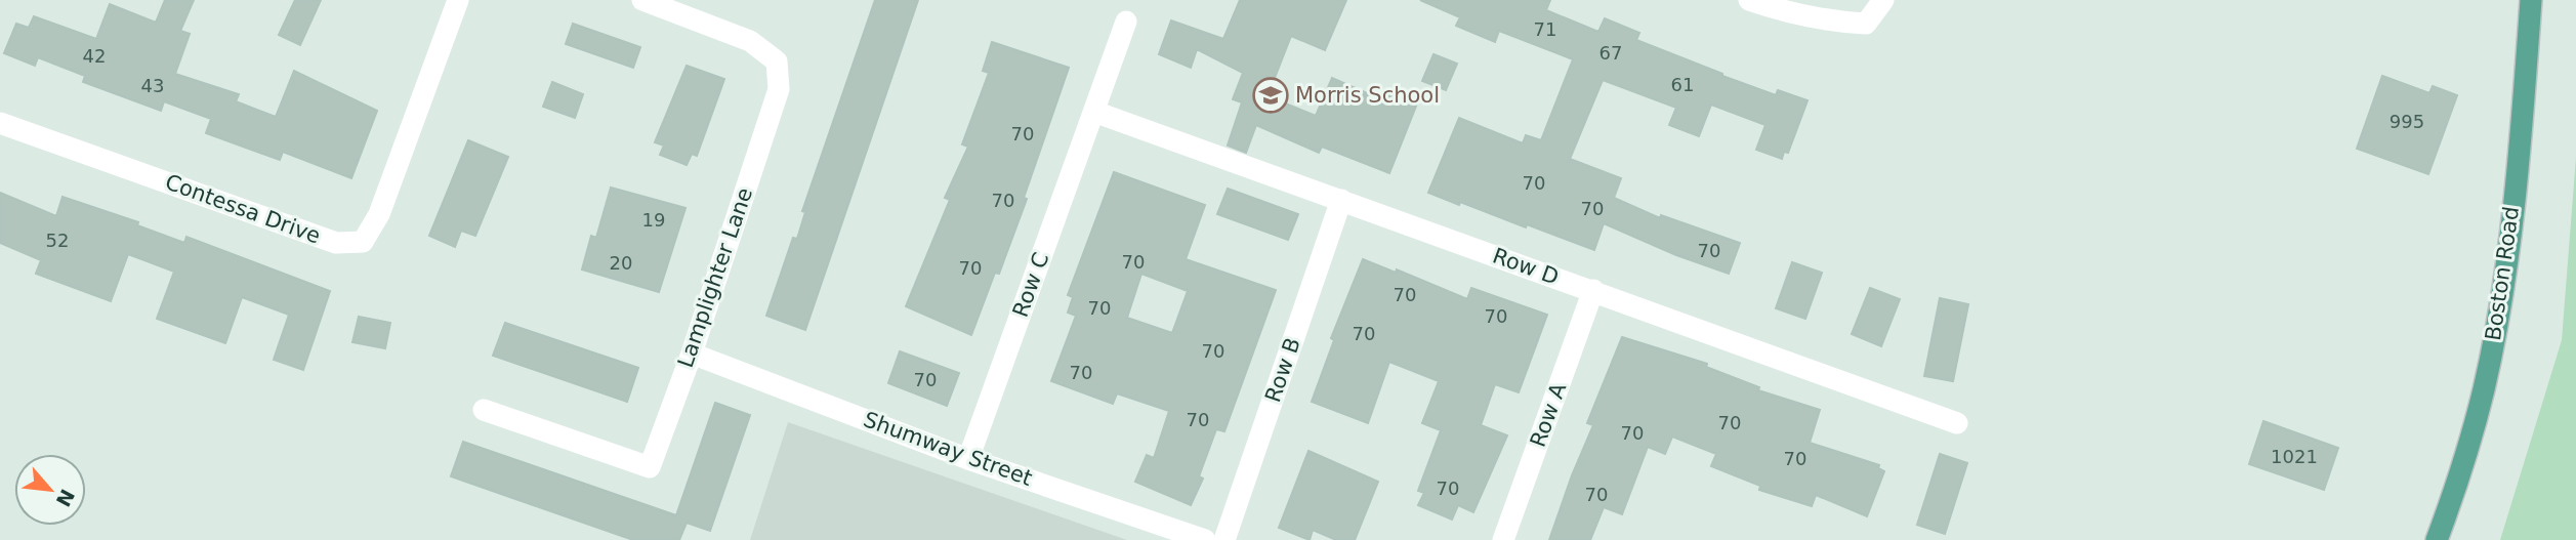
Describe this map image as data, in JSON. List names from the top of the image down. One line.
{"streets":{"main road":["Boston Road"],"street":["Contessa Drive","Row D","Lamplighter Lane","Row C","Row B","Row A","Shumway Street"]},"crossings":[["Row D","Row C"],["Row D","Row B"],["Row D","Row A"],["Lamplighter Lane","Shumway Street"],["Row C","Shumway Street"]],"places":{"school or university":["Morris School"]},"house_numbers":["71","67","42","61","43","995","70","70","70","70","19","52","70","70","20","70","70","70","70","70","70","70","70","70","70","70","1021","70","70","70"],"north":"bottom right"}
